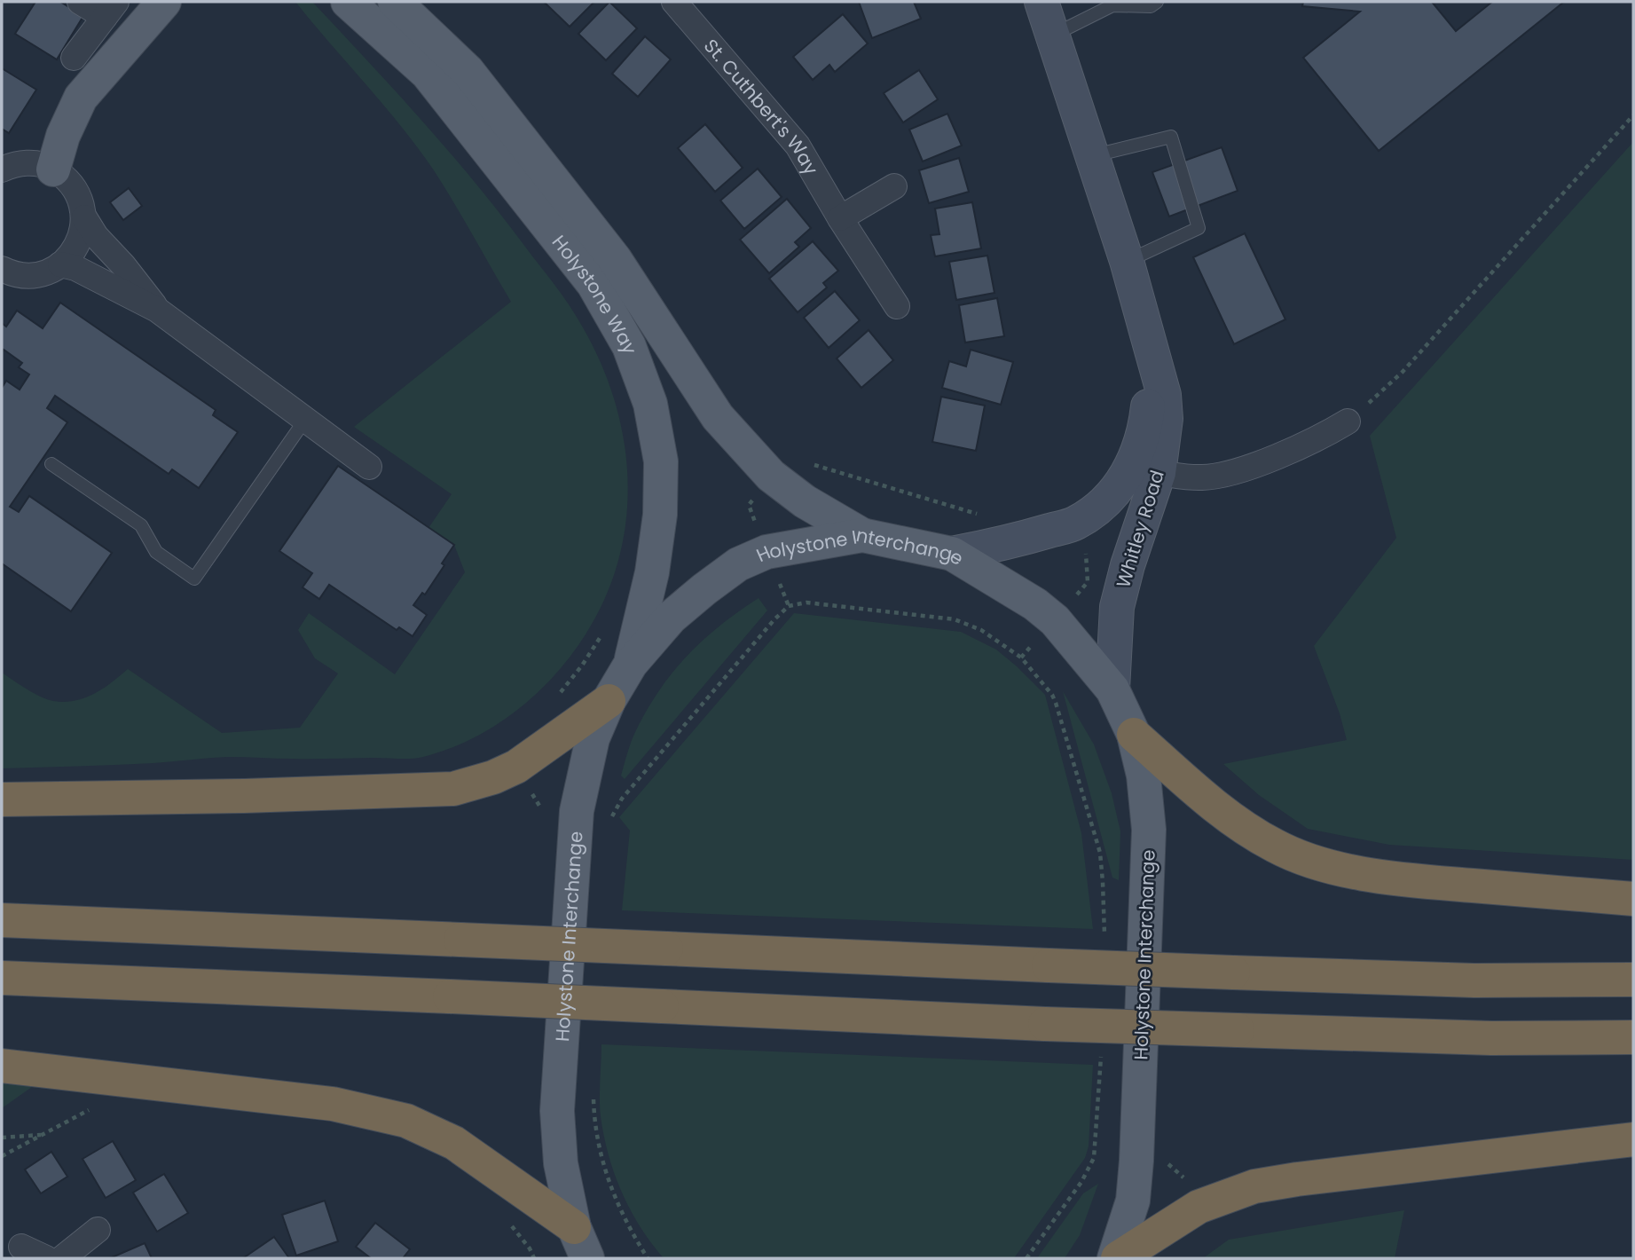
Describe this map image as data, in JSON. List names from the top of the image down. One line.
{"streets":{"main road":["Holystone Way","Holystone Interchange"],"street":["St. Cuthbert's Way","Whitley Road"]},"crossings":[["Holystone Way","Holystone Interchange"],["Whitley Road","Holystone Interchange"]]}
